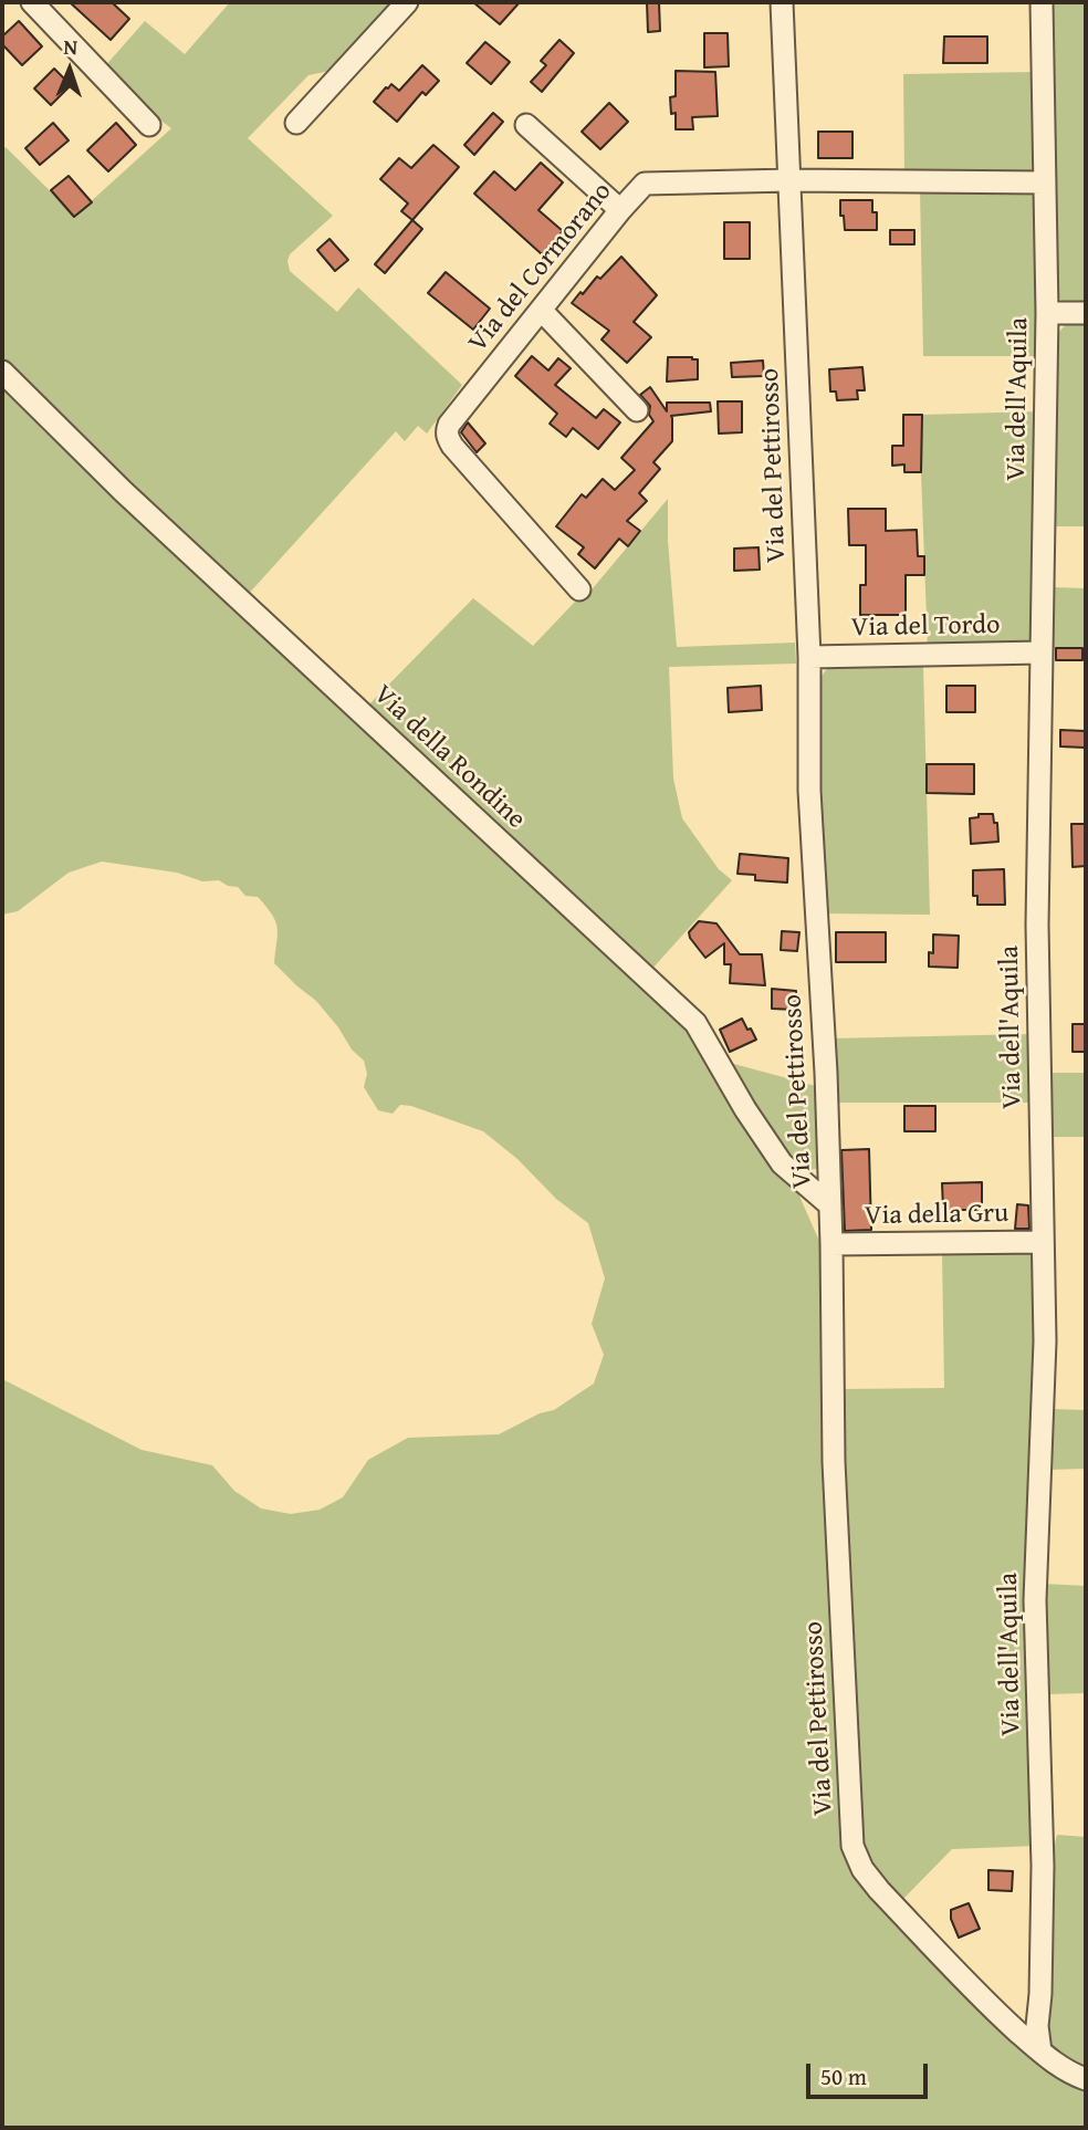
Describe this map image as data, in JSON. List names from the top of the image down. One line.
{"streets":{"street":["Via del Cormorano","Via dell'Aquila","Via del Pettirosso","Via del Tordo","Via della Rondine","Via della Gru"]},"crossings":[["Via del Cormorano","Via dell'Aquila"],["Via del Cormorano","Via del Pettirosso"],["Via dell'Aquila","Via del Pettirosso"],["Via dell'Aquila","Via del Tordo"],["Via dell'Aquila","Via della Gru"],["Via del Pettirosso","Via del Tordo"],["Via del Pettirosso","Via della Rondine"],["Via del Pettirosso","Via della Gru"]],"scale_bar":"50 m","north":"top"}
